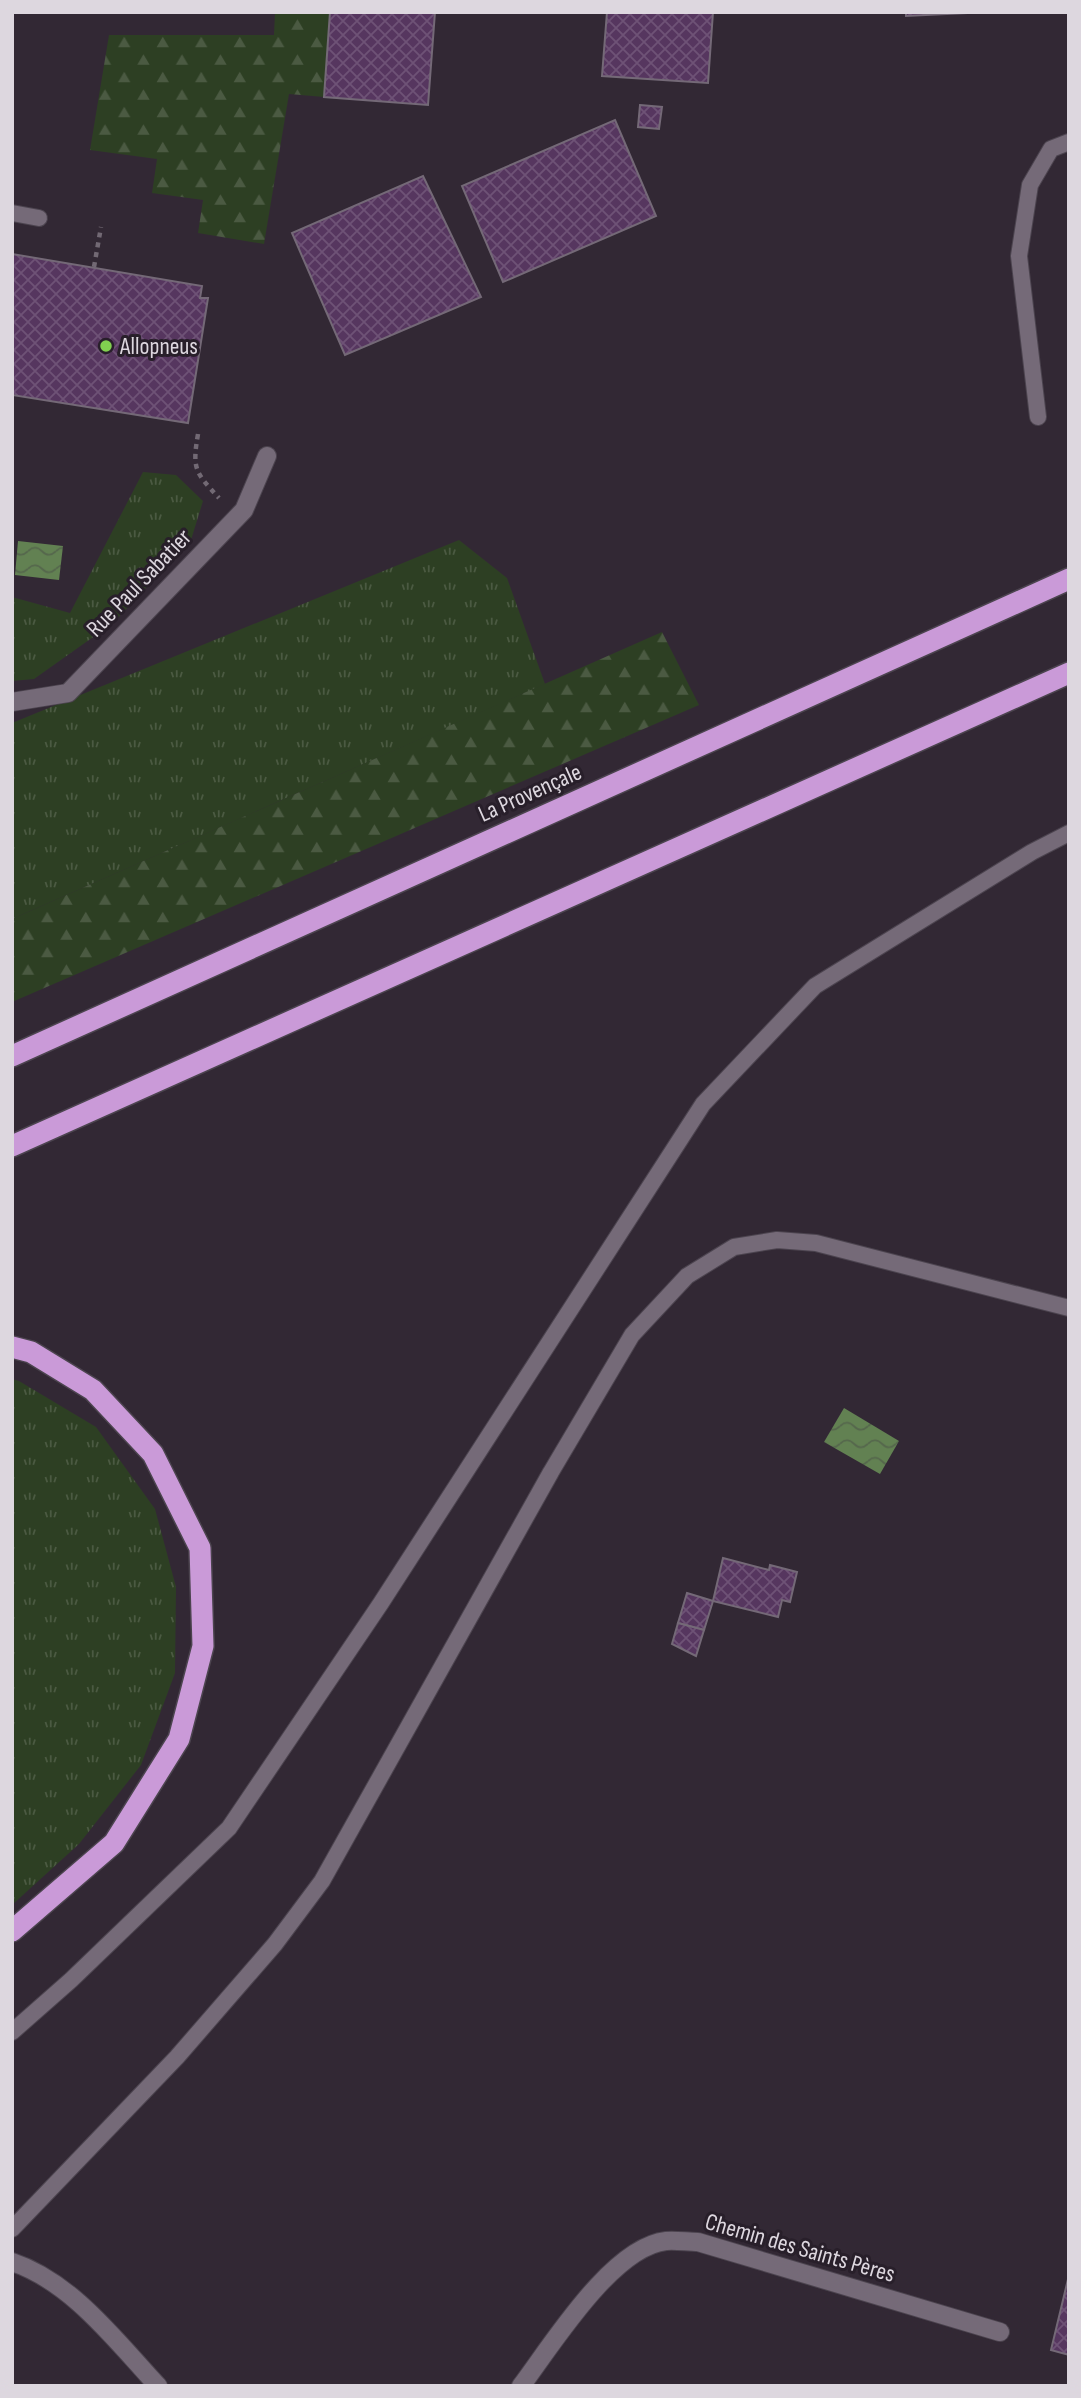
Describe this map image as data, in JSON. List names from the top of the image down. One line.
{"streets":{"highway":["La Provençale"],"street":["Rue Paul Sabatier","Chemin des Saints Pères"]},"places":["Allopneus"]}
